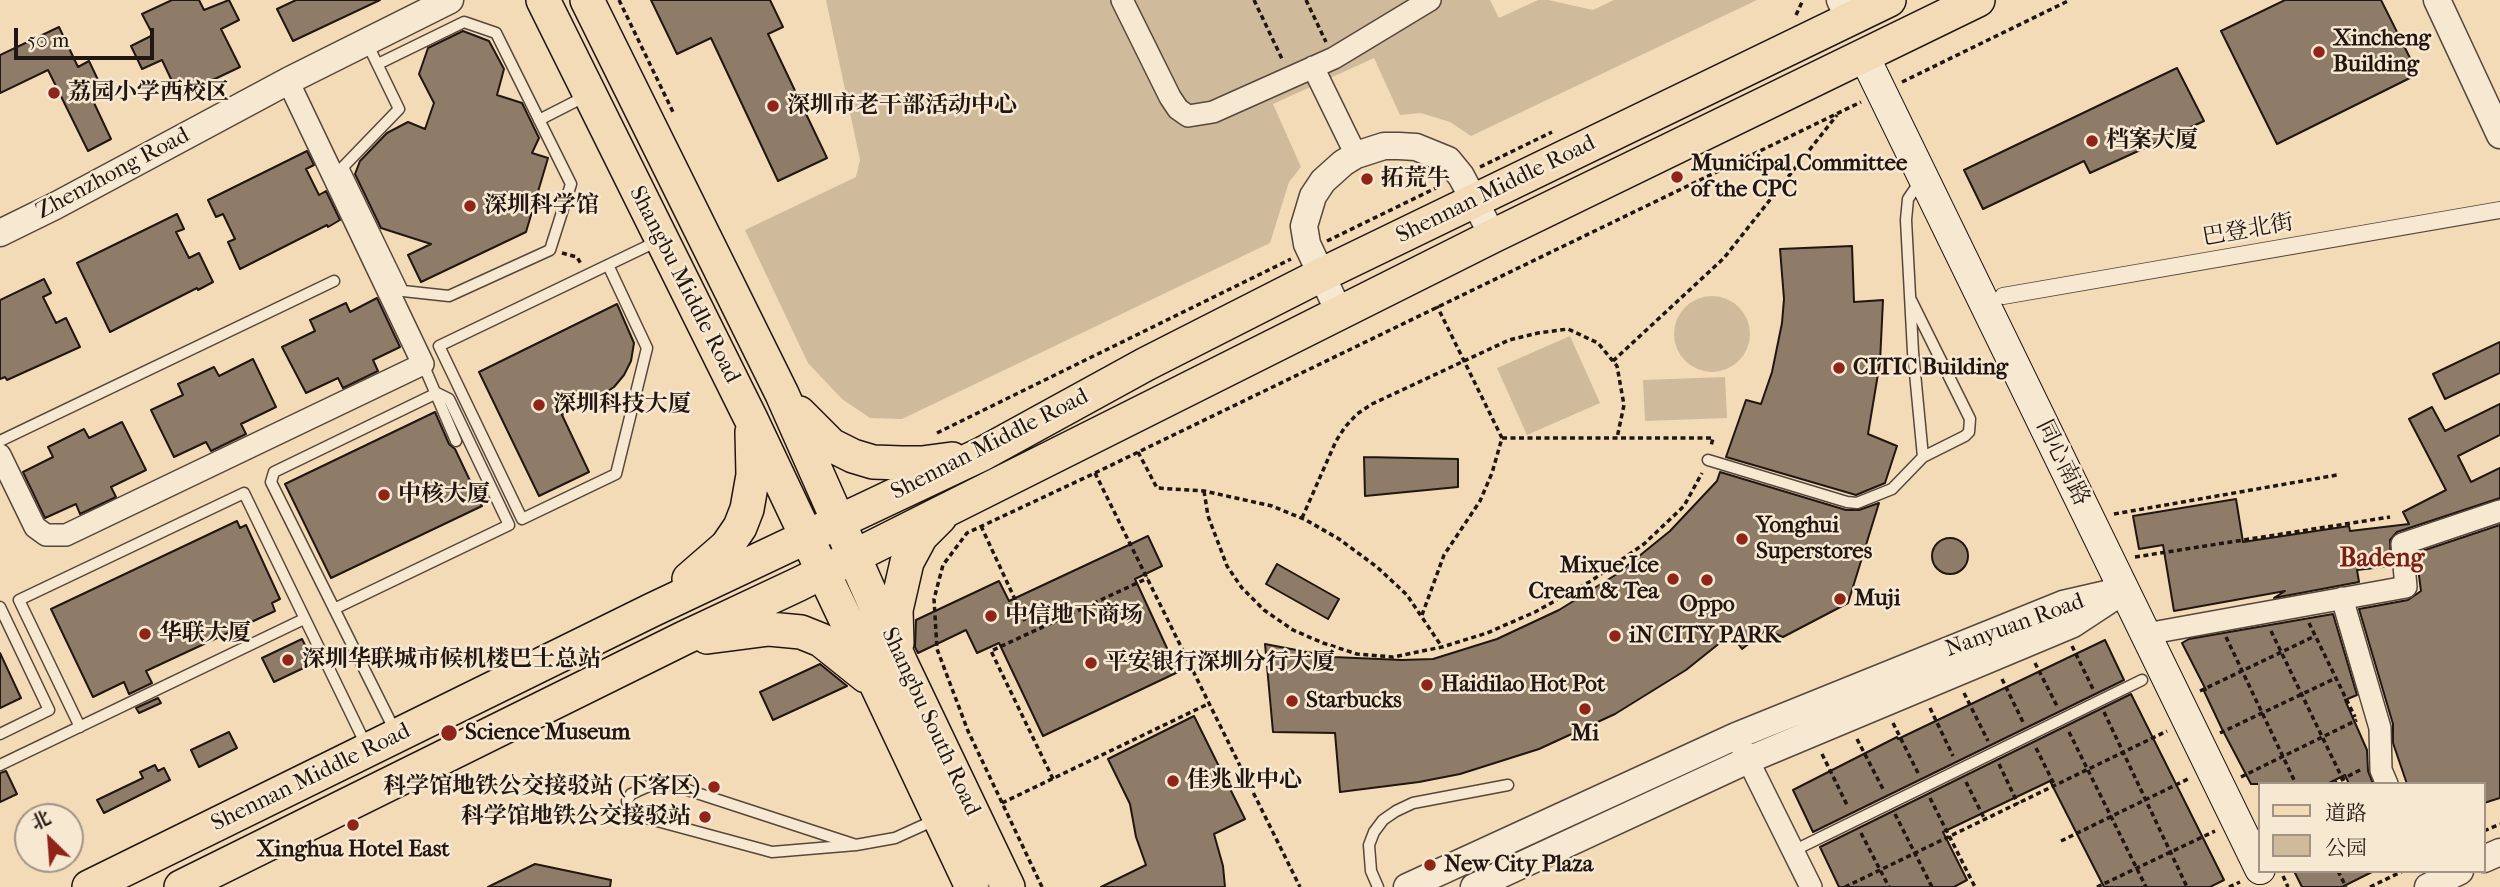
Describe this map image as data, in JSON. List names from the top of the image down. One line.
{"streets":{"main road":["Shennan Middle Road","Shangbu Middle Road","同心南路","Shangbu South Road"],"street":["Zhenzhong Road","巴登北街","Nanyuan Road"]},"crossings":[["Shennan Middle Road","Shangbu Middle Road"],["Shennan Middle Road","同心南路"],["Shennan Middle Road","Shangbu South Road"],["Shangbu Middle Road","Shangbu South Road"],["同心南路","Nanyuan Road"]],"districts":["Badeng"],"places":["Xincheng Building","荔园小学西校区","深圳市老干部活动中心","档案大厦","Municipal Committee of the CPC","拓荒牛","深圳科学馆","CITIC Building","深圳科技大厦","中核大厦","Yonghui Superstores","Mixue Ice Cream & Tea","Oppo","Muji","中信地下商场","华联大厦","iN CITY PARK","深圳华联城市候机楼巴士总站","平安银行深圳分行大厦","Haidilao Hot Pot","Starbucks","Mi","Science Museum","佳兆业中心","科学馆地铁公交接驳站 (下客区)","科学馆地铁公交接驳站","Xinghua Hotel East","New City Plaza"],"legend":["道路","公园"],"scale_bar":"50 m","north":"top left"}
